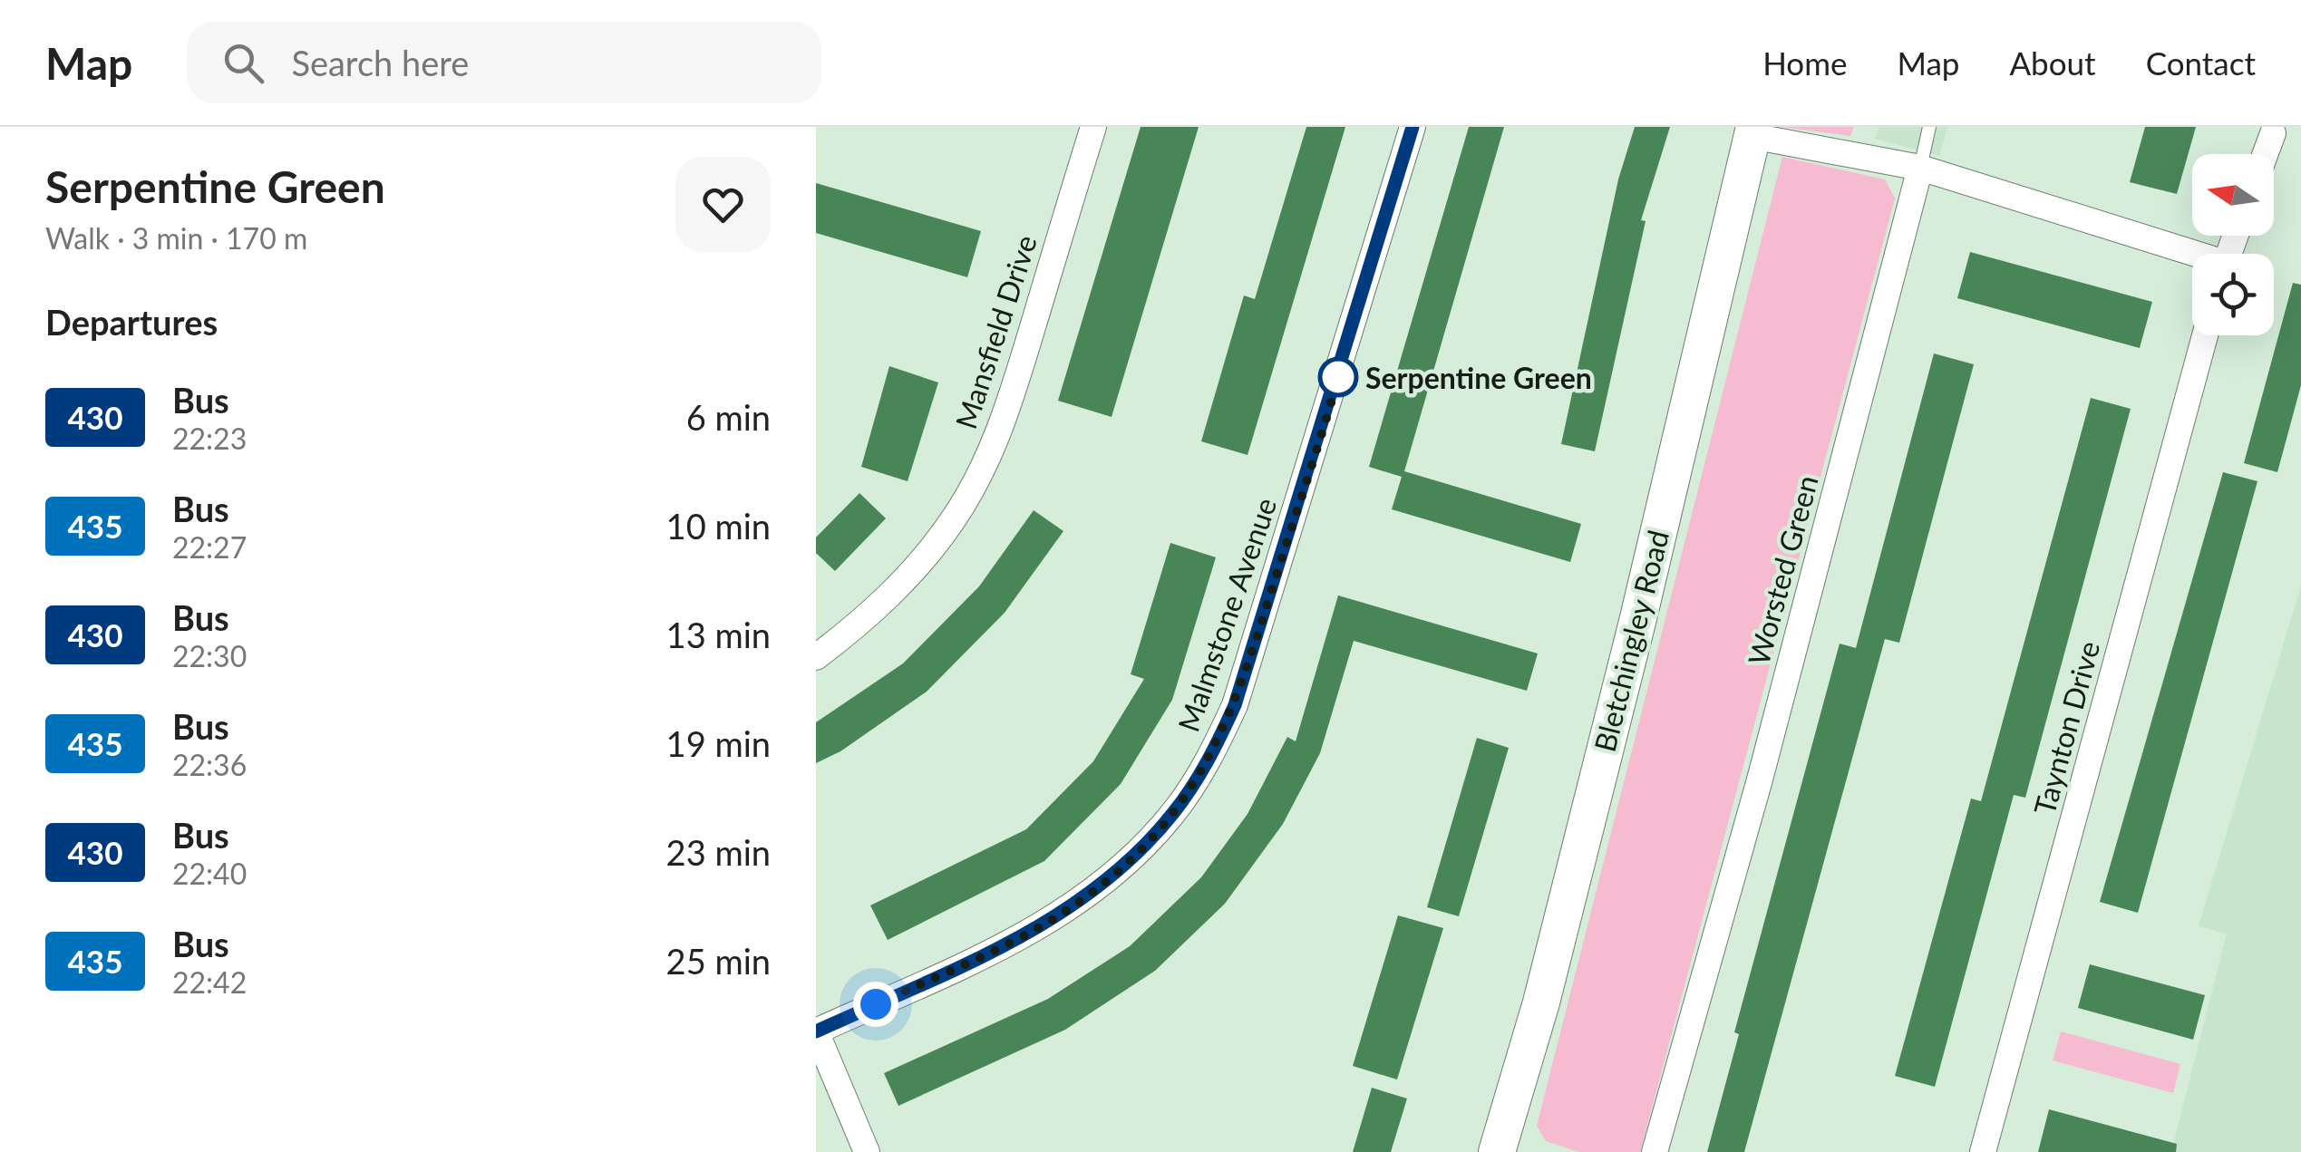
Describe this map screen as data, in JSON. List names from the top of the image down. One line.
{"streets":{"street":["Mansfield Drive","Worsted Green","Malmstone Avenue","Bletchingley Road","Taynton Drive"]},"places":["Serpentine Green"],"lines":["bus line 430"],"north":"left","page":{"header":"Map","search":"Search here","nav":["Home","Map","About","Contact"],"heading":[["Serpentine Green","Walk · 3 min · 170 m"],"Departures"],"list":[{"mark":"430","name":"Bus","note":"22:23","value":"6 min"},{"mark":"435","name":"Bus","note":"22:27","value":"10 min"},{"mark":"430","name":"Bus","note":"22:30","value":"13 min"},{"mark":"435","name":"Bus","note":"22:36","value":"19 min"},{"mark":"430","name":"Bus","note":"22:40","value":"23 min"},{"mark":"435","name":"Bus","note":"22:42","value":"25 min"}]}}
